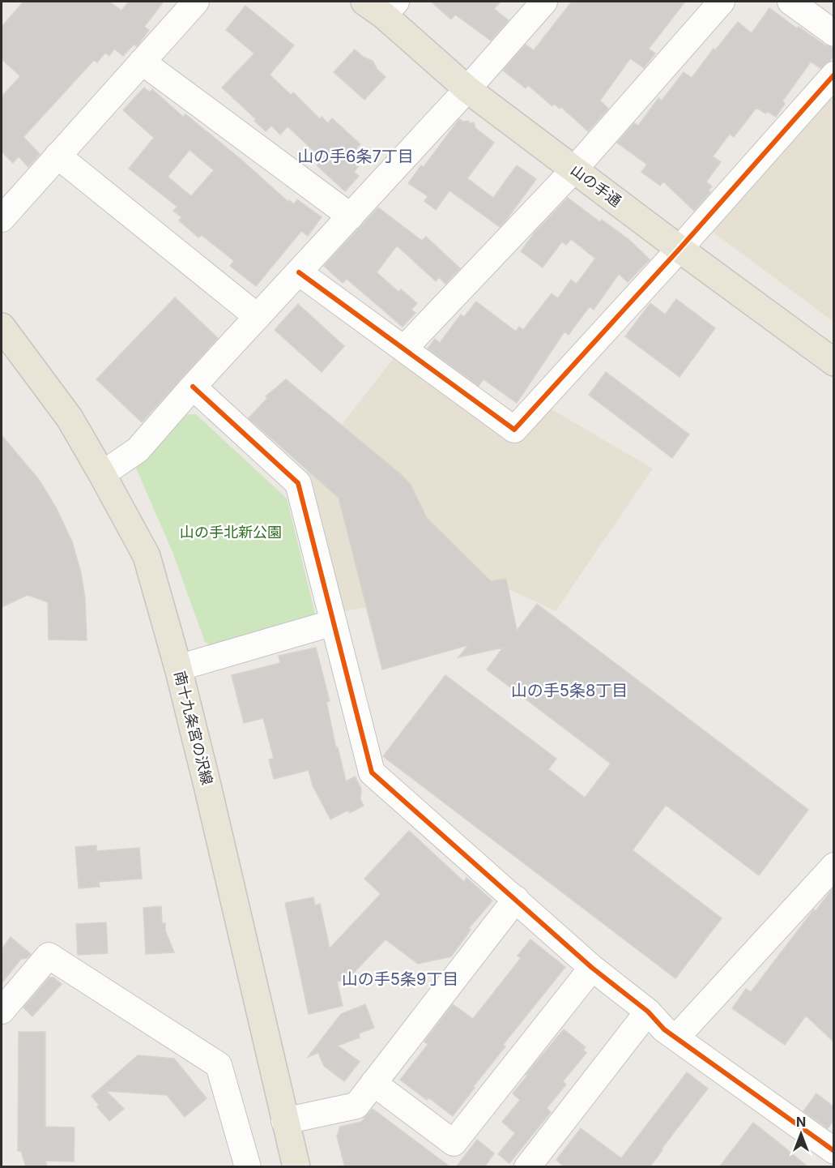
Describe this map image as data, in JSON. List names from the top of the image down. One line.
{"streets":{"main road":["山の手通","南十九条宮の沢線"]},"districts":["山の手6条7丁目","山の手5条8丁目","山の手5条9丁目"],"parks":["山の手北新公園"],"north":"top"}
